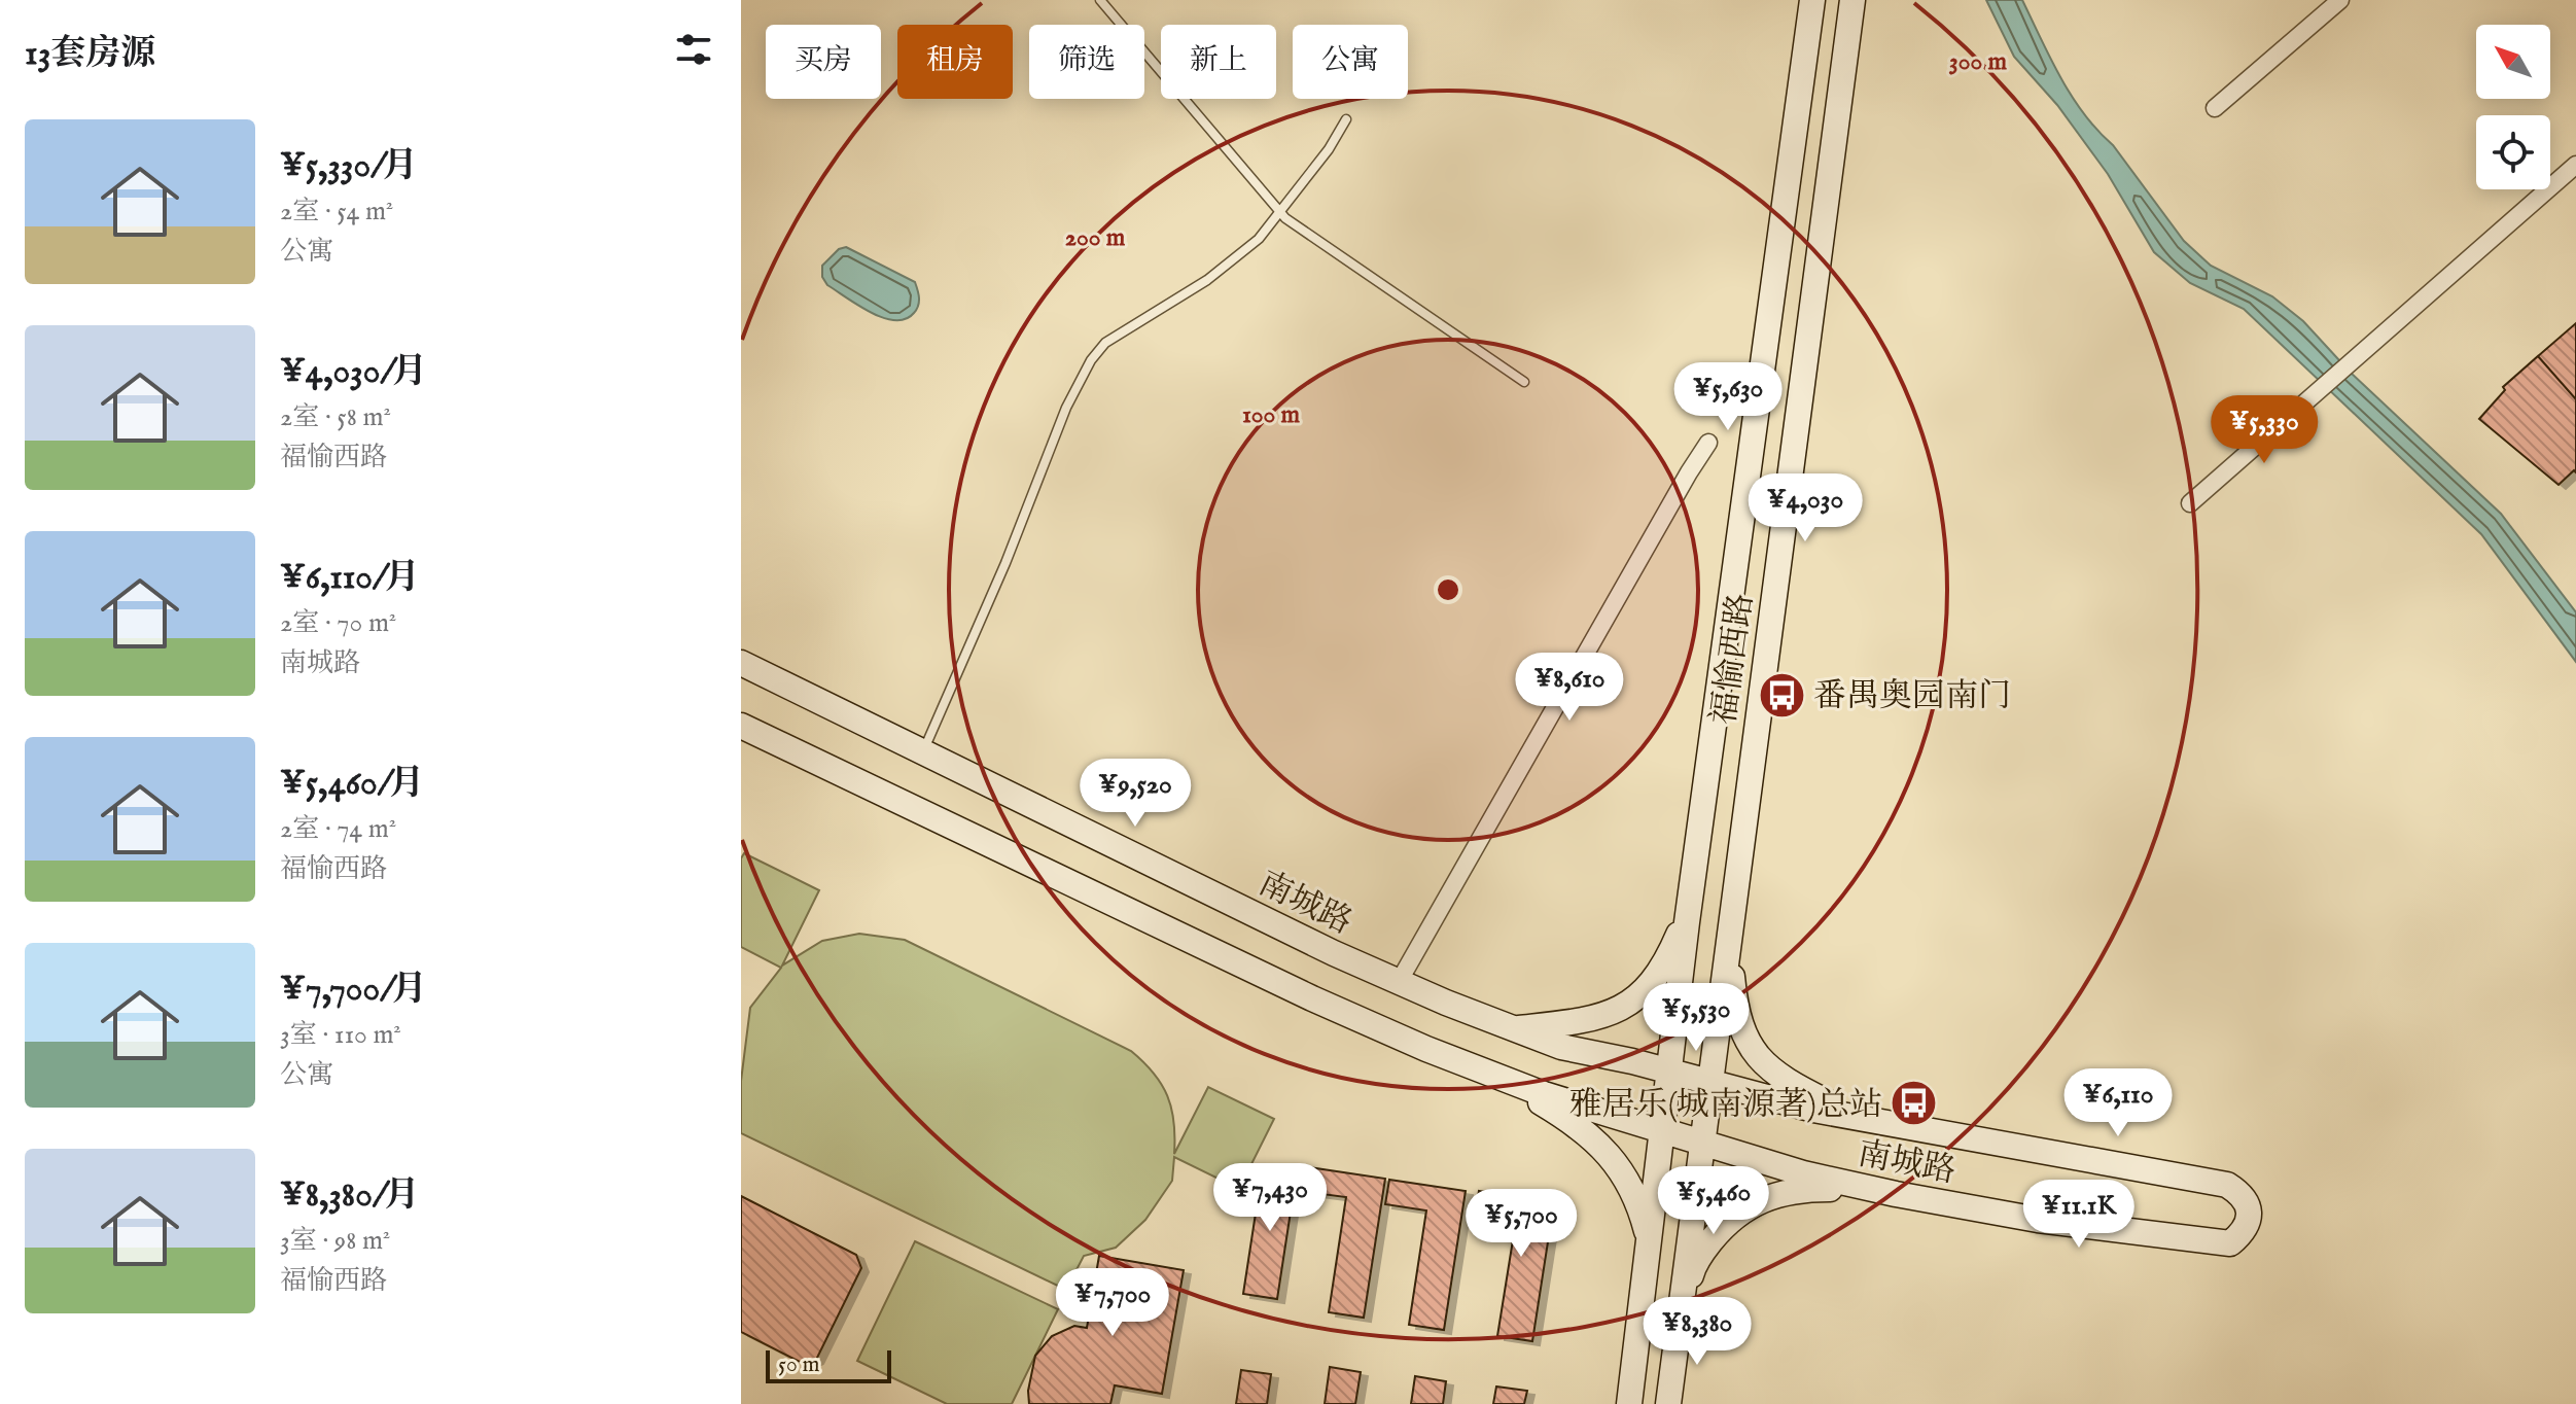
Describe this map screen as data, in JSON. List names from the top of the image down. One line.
{"streets":{"street":["福愉西路","南城路"]},"crossings":[["福愉西路","南城路"]],"places":{"bus stop":["番禺奥园南门","雅居乐(城南源著)总站"]},"scale_bar":"50 m","north":"top left","page":{"heading":"13套房源","chip":["买房","租房","筛选","新上","公寓"],"list":[{"name":"¥5,330/月","note":"2室 · 54 m² · 公寓"},{"name":"¥4,030/月","note":"2室 · 58 m² · 福愉西路"},{"name":"¥6,110/月","note":"2室 · 70 m² · 南城路"},{"name":"¥5,460/月","note":"2室 · 74 m² · 福愉西路"},{"name":"¥7,700/月","note":"3室 · 110 m² · 公寓"},{"name":"¥8,380/月","note":"3室 · 98 m² · 福愉西路"}],"price":["¥5,630","¥5,330","¥4,030","¥8,610","¥9,520","¥5,530","¥6,110","¥7,430","¥5,460","¥11.1K","¥5,700","¥7,700","¥8,380"],"scale":"50 m"},"rings":["300 m","200 m","100 m"]}
